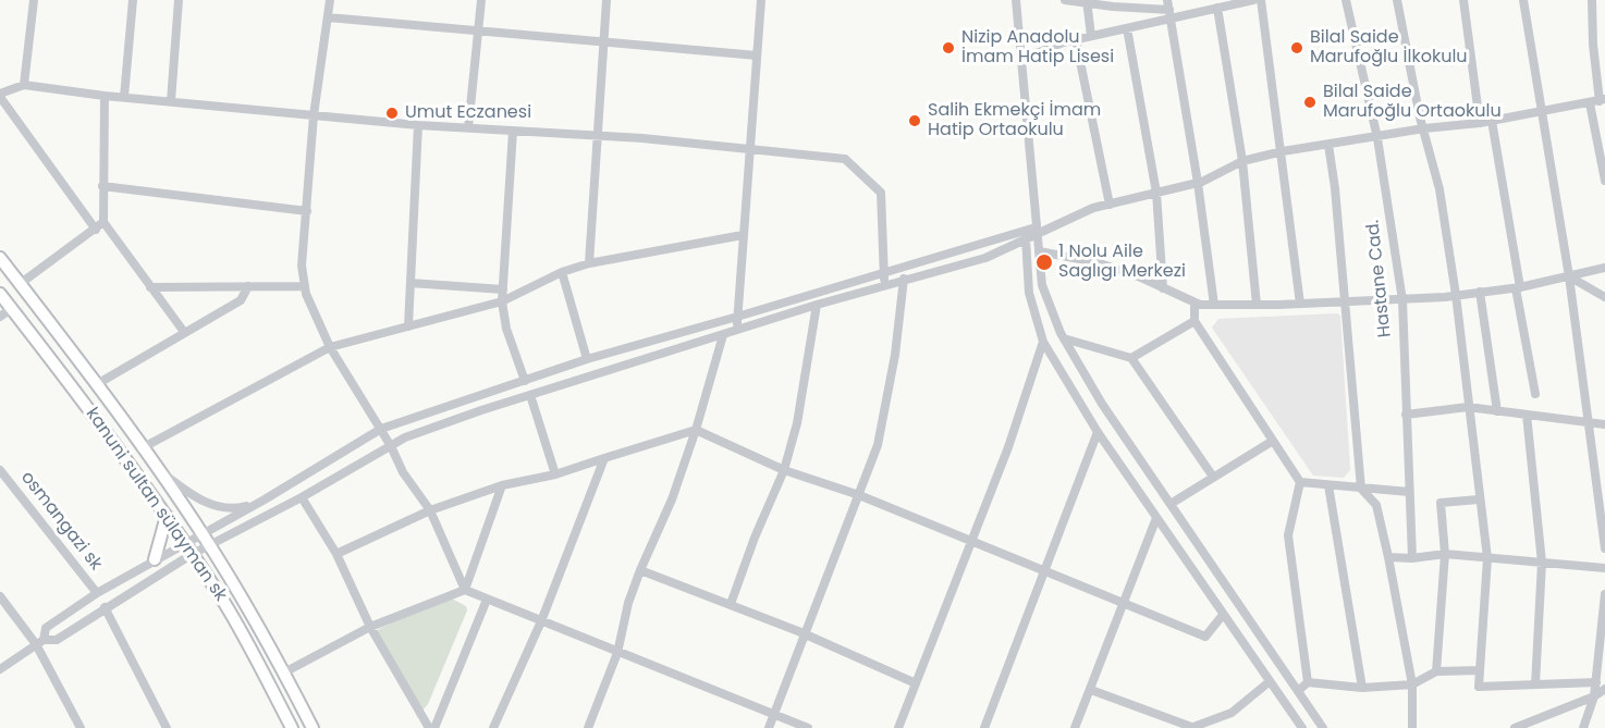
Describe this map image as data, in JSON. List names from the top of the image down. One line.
{"streets":{"main road":["kanuni sultan sülayman sk"],"street":["Hastane Cad.","osmangazi sk"]},"places":["Nizip Anadolu İmam Hatip Lisesi","Bilal Saide Marufoğlu İlkokulu","Bilal Saide Marufoğlu Ortaokulu","Umut Eczanesi","Salih Ekmekçi İmam Hatip Ortaokulu","1 Nolu Aile Saglıgı Merkezi"]}
